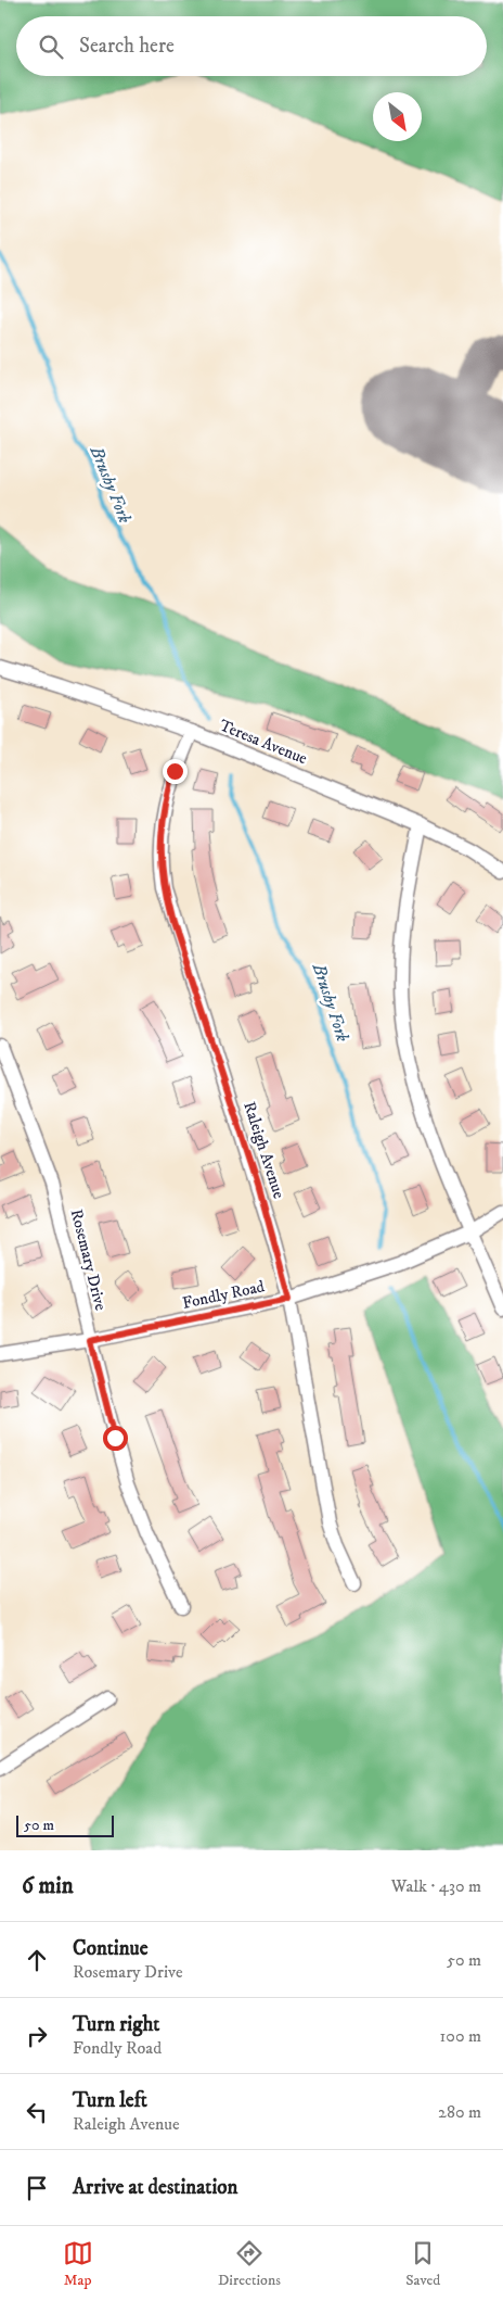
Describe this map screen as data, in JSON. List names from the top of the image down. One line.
{"streets":{"street":["Teresa Avenue","Raleigh Avenue","Rosemary Drive","Fondly Road"]},"crossings":[["Teresa Avenue","Raleigh Avenue"],["Raleigh Avenue","Fondly Road"],["Rosemary Drive","Fondly Road"]],"water":["Brushy Fork"],"scale_bar":"50 m","north":"bottom right","page":{"search":"Search here","scale":"50 m","heading":["6 min","Walk · 430 m"],"list":[["Continue","Rosemary Drive","50 m"],["Turn right","Fondly Road","100 m"],["Turn left","Raleigh Avenue","280 m"],"Arrive at destination"],"nav":["Map","Directions","Saved"]}}
